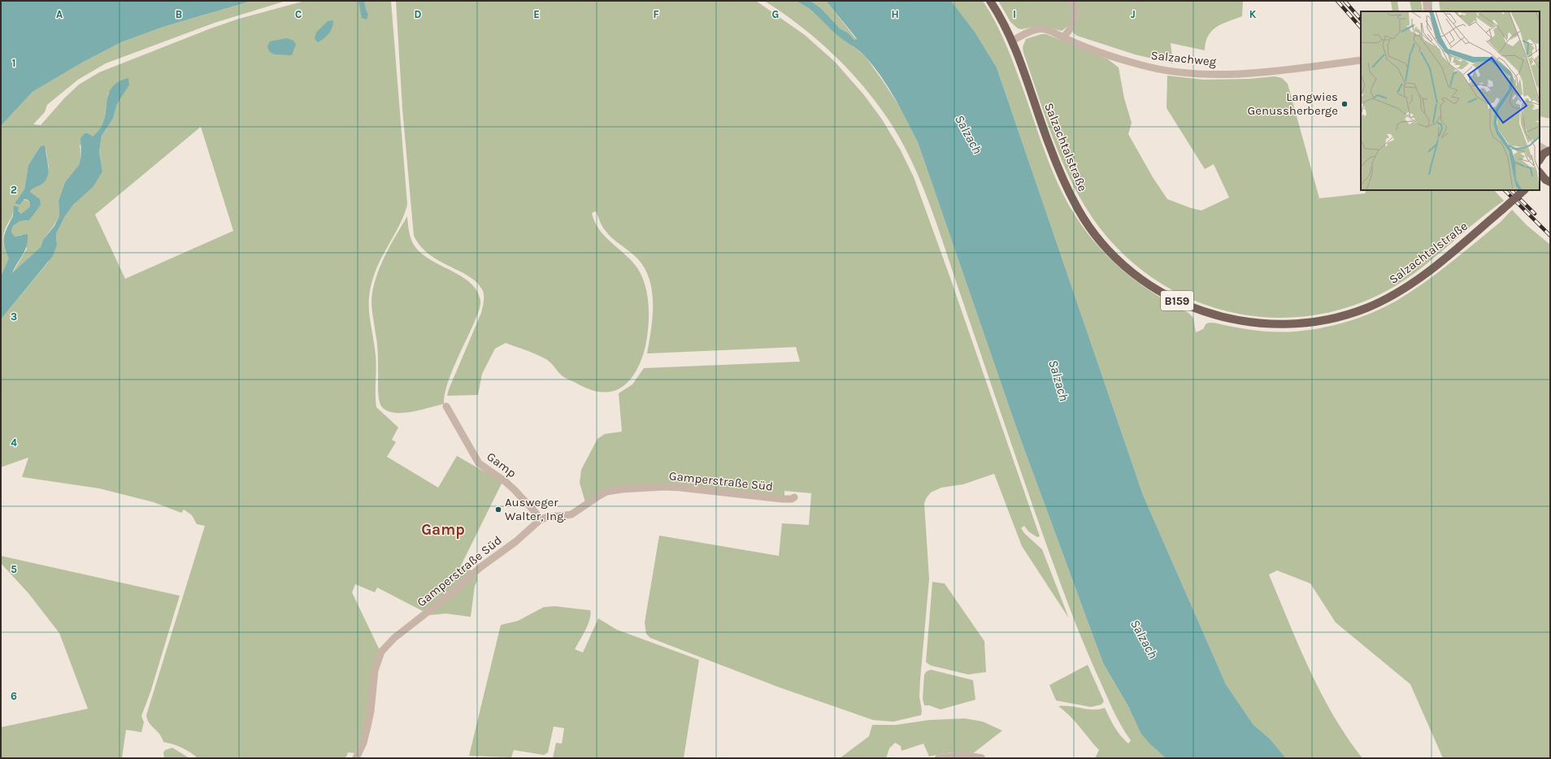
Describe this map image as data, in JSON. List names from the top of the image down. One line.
{"streets":{"main road":["Salzachtalstraße","B159"],"street":["Salzachweg","Gamp","Gamperstraße Süd"]},"crossings":[["Salzachweg","Salzachtalstraße"],["Gamp","Gamperstraße Süd"]],"districts":["Gamp"],"water":["Salzach"],"places":["Langwies Genussherberge","Ausweger Walter, Ing."],"grid":{"columns":["A","B","C","D","E","F","G","H","I","J","K"],"rows":["1","2","3","4","5","6"]}}
